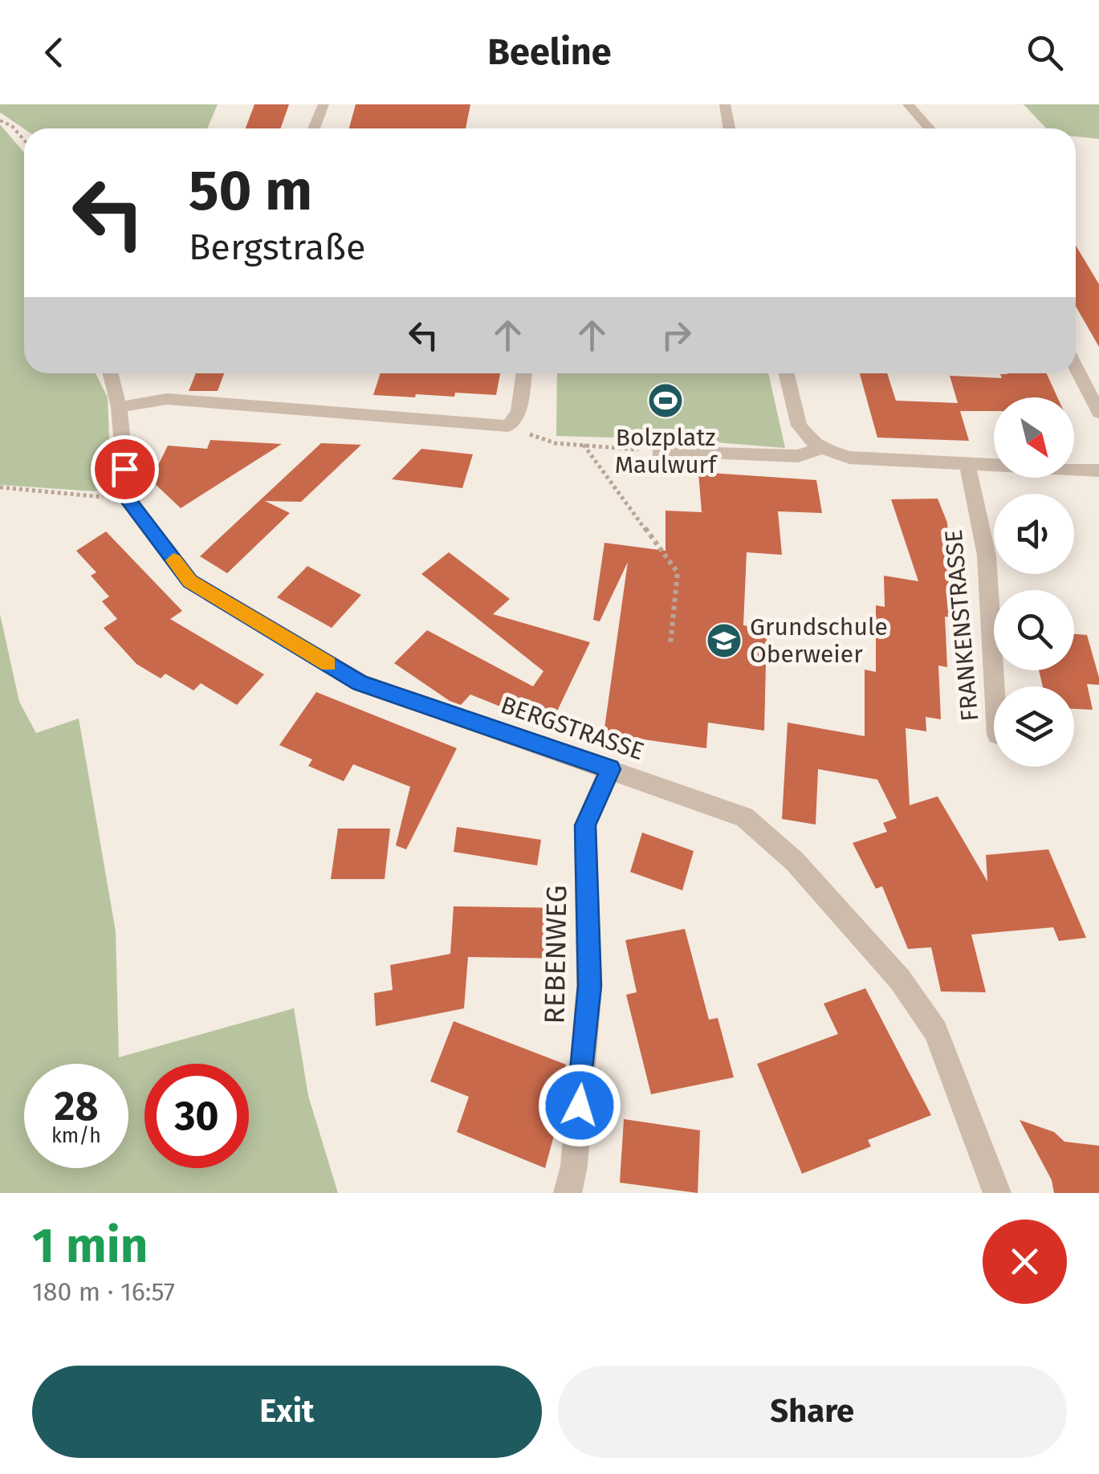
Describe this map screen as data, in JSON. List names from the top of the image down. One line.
{"streets":{"street":["FRANKENSTRASSE","BERGSTRASSE","REBENWEG"]},"crossings":[["BERGSTRASSE","REBENWEG"]],"places":{"sports":["Bolzplatz Maulwurf"],"school or university":["Grundschule Oberweier"]},"north":"bottom right","page":{"header":"Beeline","turn":["50 m","Bergstraße"],"speed":"28 km/h","limit":"30","heading":["1 min","180 m · 16:57"],"buttons":["Exit","Share"]}}
